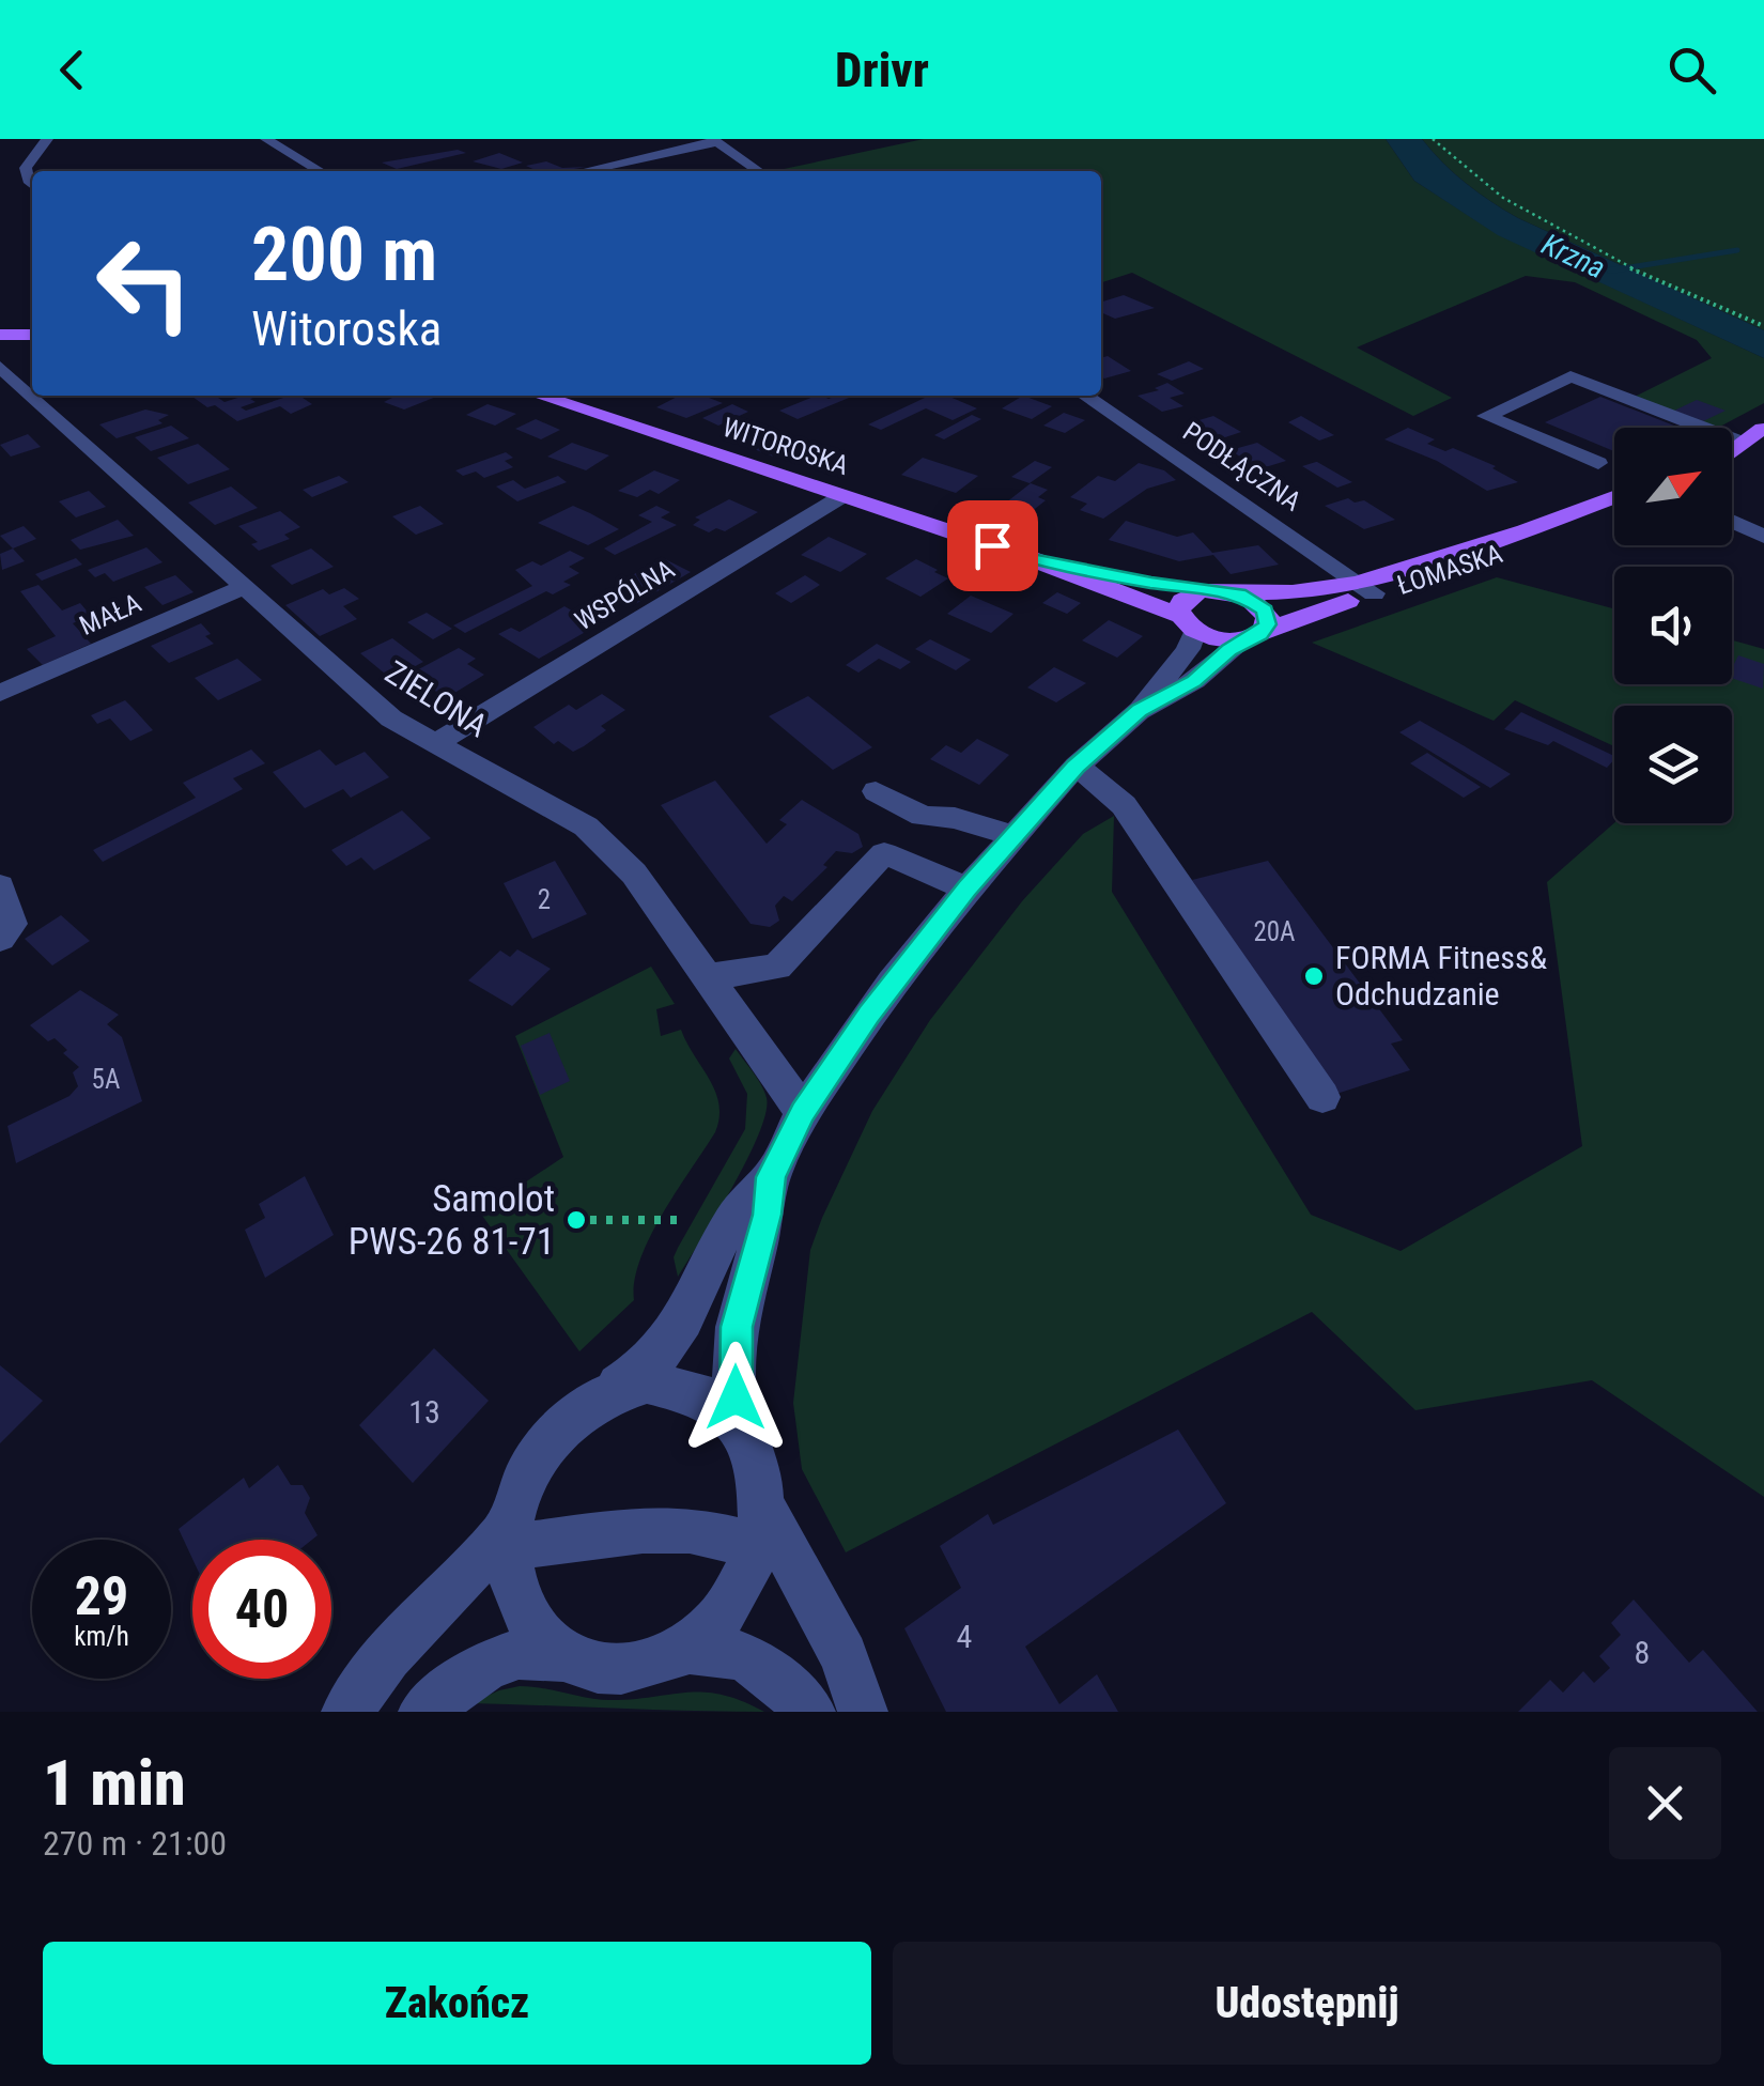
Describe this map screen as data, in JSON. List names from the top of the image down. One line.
{"streets":{"main road":["WITOROSKA","ŁOMASKA"],"street":["PODŁĄCZNA","WSPÓLNA","MAŁA","ZIELONA"]},"crossings":[["WITOROSKA","PODŁĄCZNA"],["WITOROSKA","ŁOMASKA"],["WITOROSKA","WSPÓLNA"],["PODŁĄCZNA","ŁOMASKA"],["ŁOMASKA","ZIELONA"],["WSPÓLNA","ZIELONA"],["MAŁA","ZIELONA"]],"water":["Krzna"],"places":["FORMA Fitness& Odchudzanie","Samolot PWS-26 81-71"],"house_numbers":["2","20A","5A","13","4","8"],"north":"top right","page":{"header":"Drivr","turn":["200 m","Witoroska"],"speed":"29 km/h","limit":"40","heading":["1 min","270 m · 21:00"],"buttons":["Zakończ","Udostępnij"]}}
